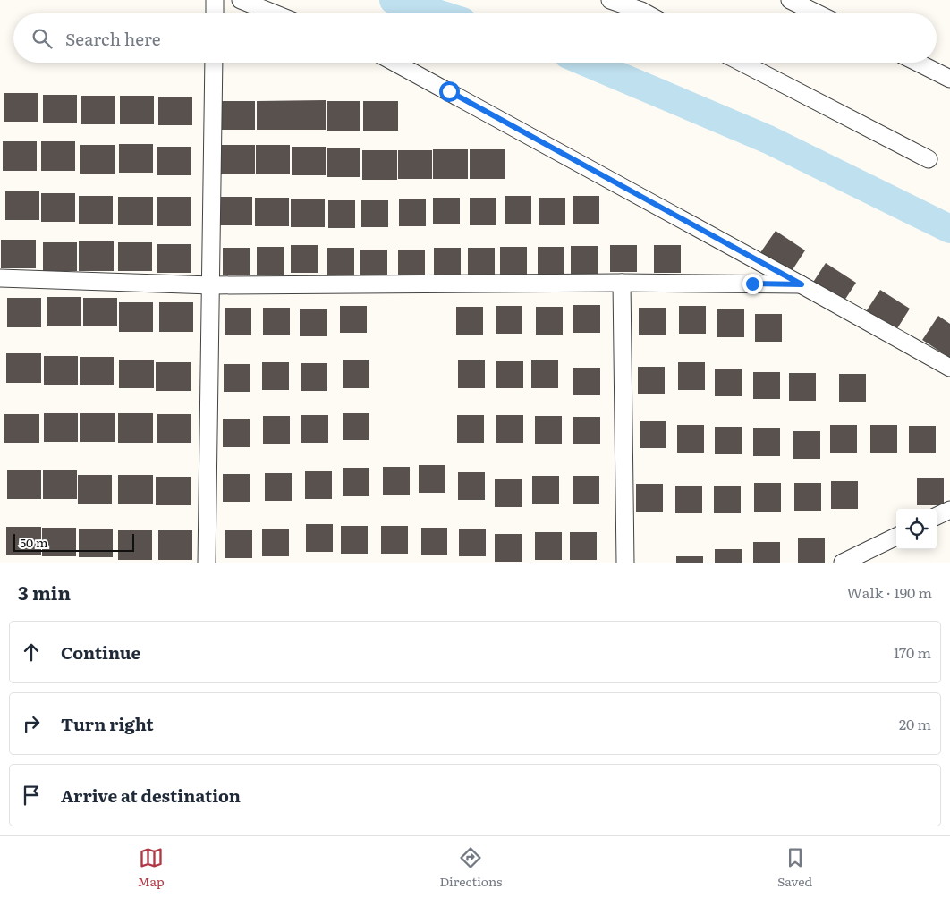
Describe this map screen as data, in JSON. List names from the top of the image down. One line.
{"scale_bar":"50 m","page":{"search":"Search here","scale":"50 m","heading":["3 min","Walk · 190 m"],"list":[["Continue","170 m"],["Turn right","20 m"],"Arrive at destination"],"nav":["Map","Directions","Saved"]}}
